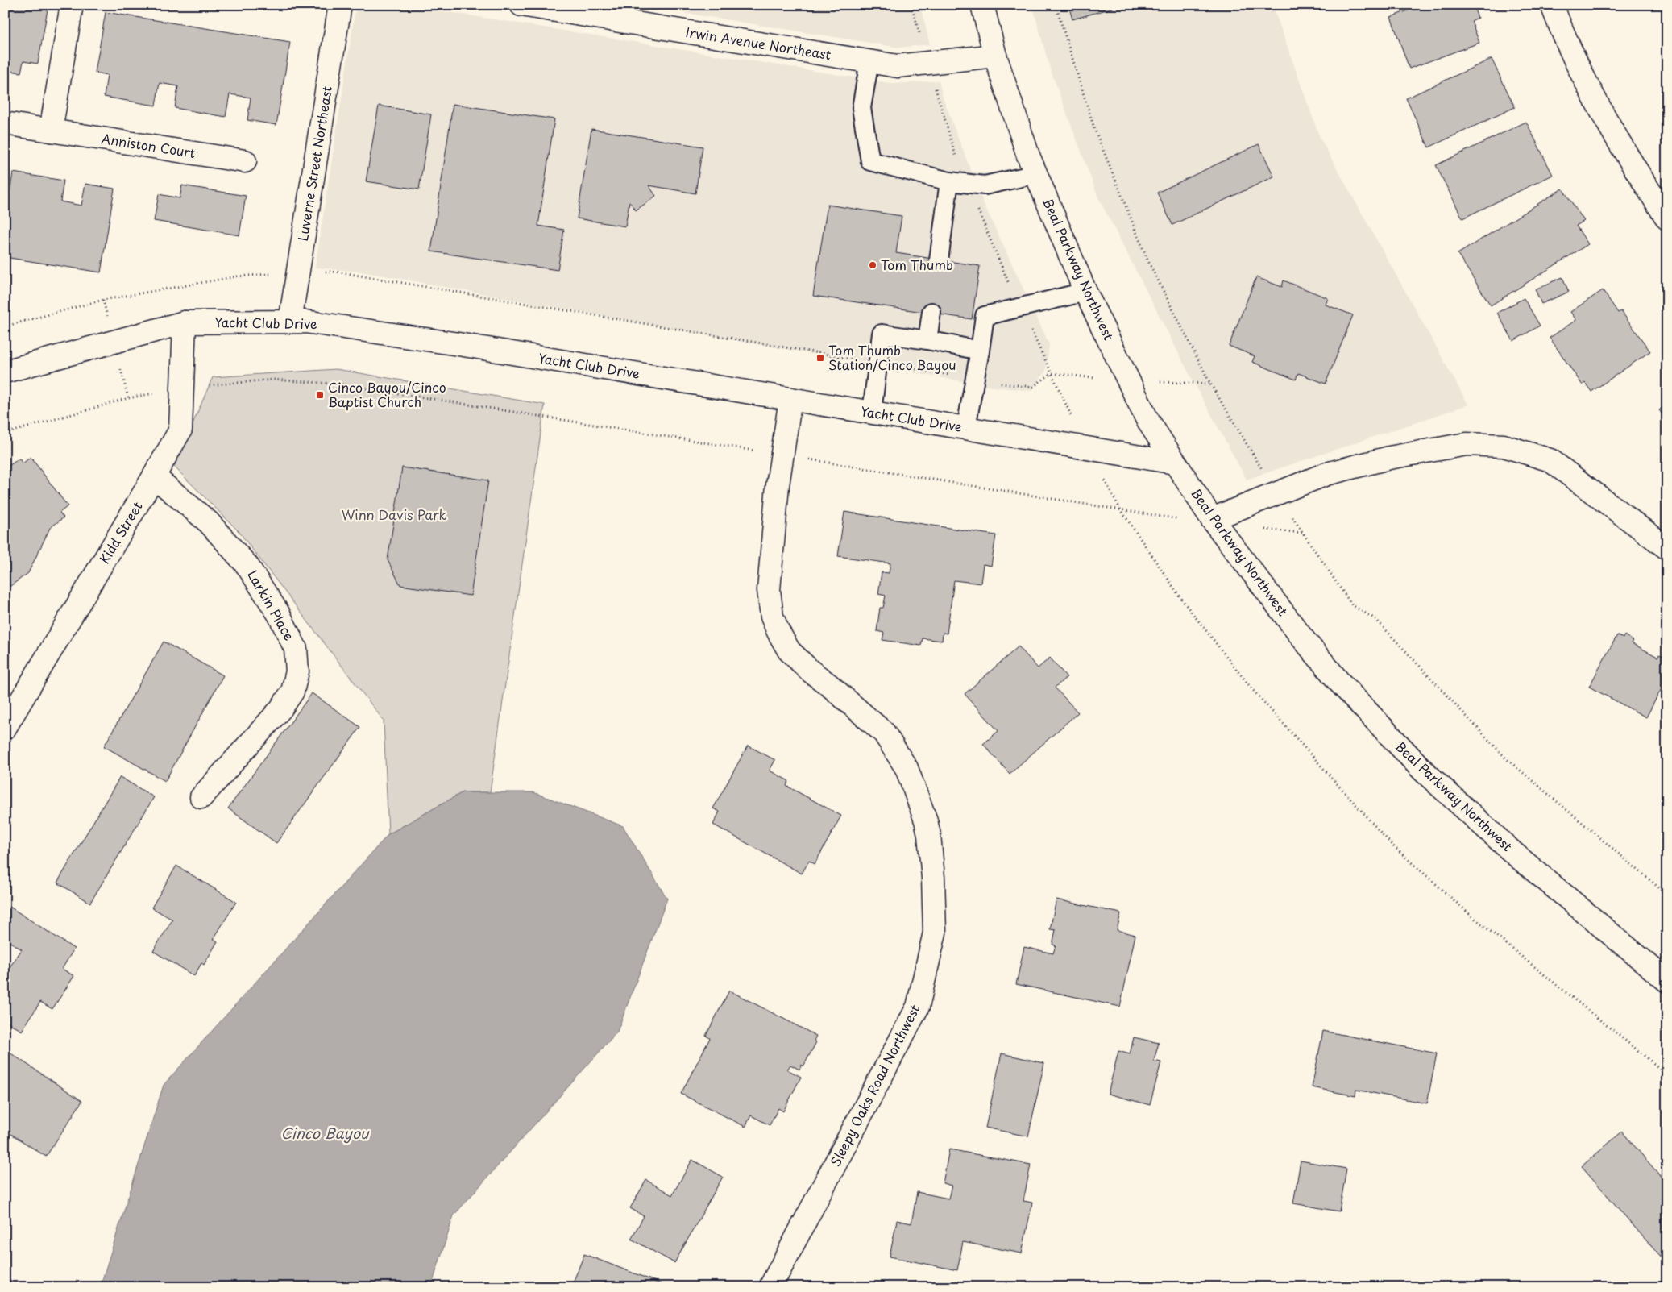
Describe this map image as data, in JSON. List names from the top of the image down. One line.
{"streets":{"street":["Irwin Avenue Northeast","Anniston Court","Luverne Street Northeast","Beal Parkway Northwest","Yacht Club Drive","Kidd Street","Larkin Place","Sleepy Oaks Road Northwest"]},"crossings":[["Irwin Avenue Northeast","Beal Parkway Northwest"],["Luverne Street Northeast","Yacht Club Drive"],["Beal Parkway Northwest","Yacht Club Drive"],["Yacht Club Drive","Kidd Street"],["Yacht Club Drive","Sleepy Oaks Road Northwest"],["Kidd Street","Larkin Place"]],"water":["Cinco Bayou"],"parks":["Winn Davis Park"],"places":{"other":["Tom Thumb"],"transit":["Tom Thumb Station/Cinco Bayou","Cinco Bayou/Cinco Baptist Church"]}}
